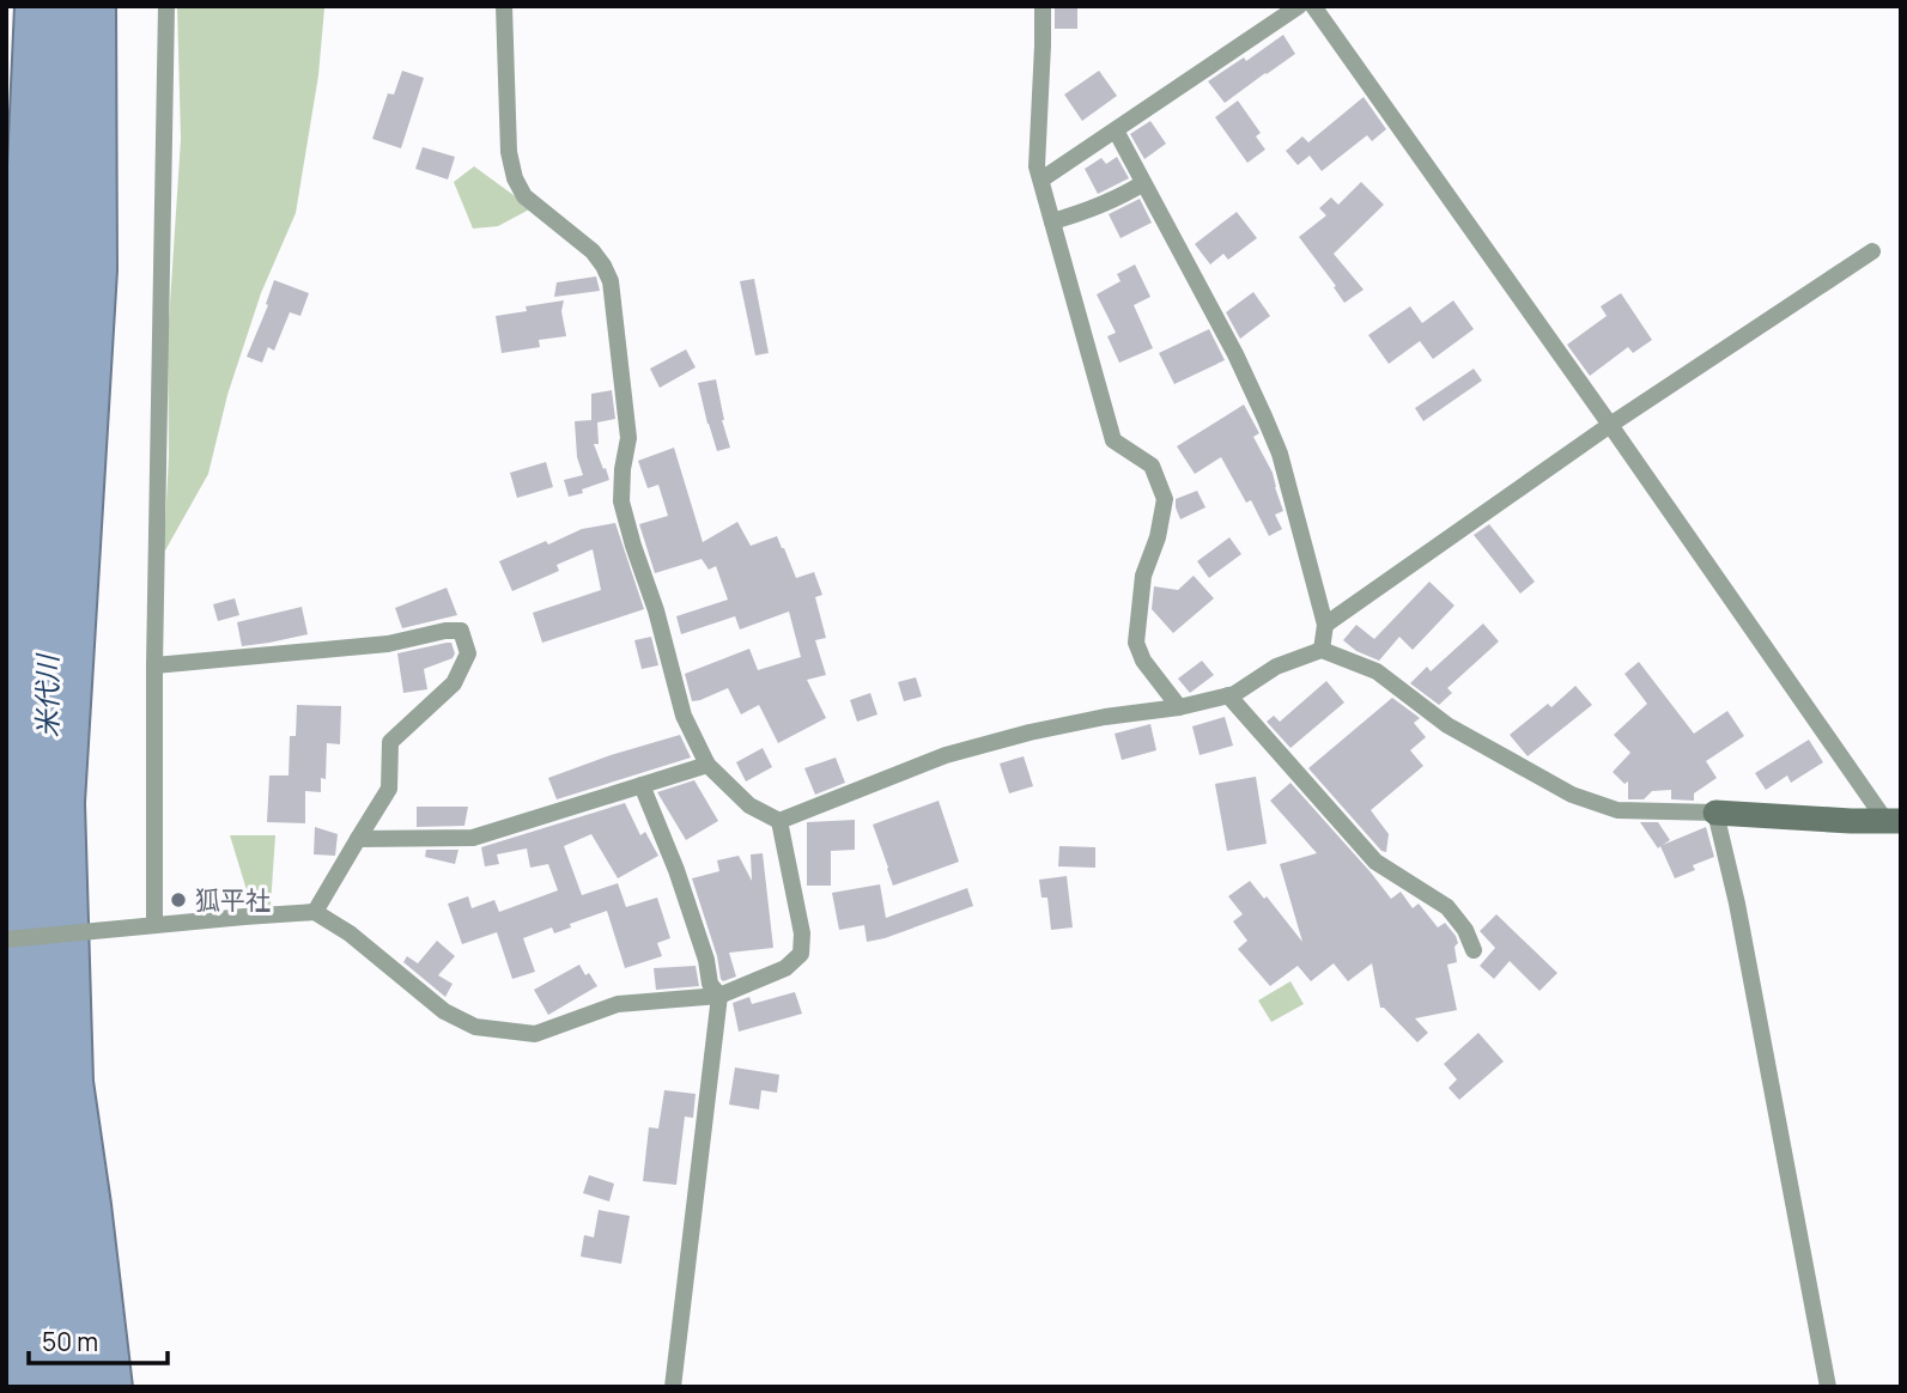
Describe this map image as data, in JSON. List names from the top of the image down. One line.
{"water":["米代川"],"places":["狐平社"],"scale_bar":"50 m"}
